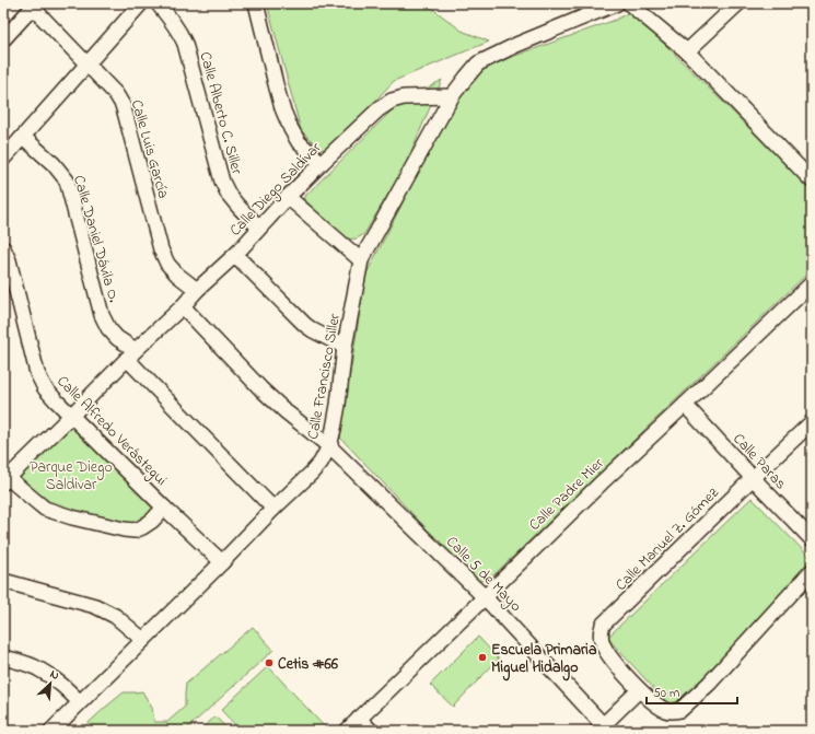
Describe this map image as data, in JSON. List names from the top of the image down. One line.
{"streets":{"street":["Calle Alberto C. Siller","Calle Luis García","Calle Diego Saldívar","Calle Daniel Dávila O.","Calle Francisco Siller","Calle Alfredo Verástegui","Calle Paras","Calle Padre Mier","Calle Manuel Z. Gómez","Calle 5 de Mayo"]},"crossings":[["Calle Alberto C. Siller","Calle Diego Saldívar"],["Calle Luis García","Calle Diego Saldívar"],["Calle Diego Saldívar","Calle Daniel Dávila O."],["Calle Diego Saldívar","Calle Francisco Siller"],["Calle Diego Saldívar","Calle Alfredo Verástegui"],["Calle Daniel Dávila O.","Calle Francisco Siller"],["Calle Francisco Siller","Calle Alfredo Verástegui"],["Calle Francisco Siller","Calle 5 de Mayo"],["Calle Paras","Calle Padre Mier"],["Calle Paras","Calle Manuel Z. Gómez"],["Calle Padre Mier","Calle 5 de Mayo"]],"parks":["Parque Diego Saldivar"],"places":["Escuela Primaria Miguel Hidalgo","Cetis #66"],"scale_bar":"50 m","north":"top right"}
